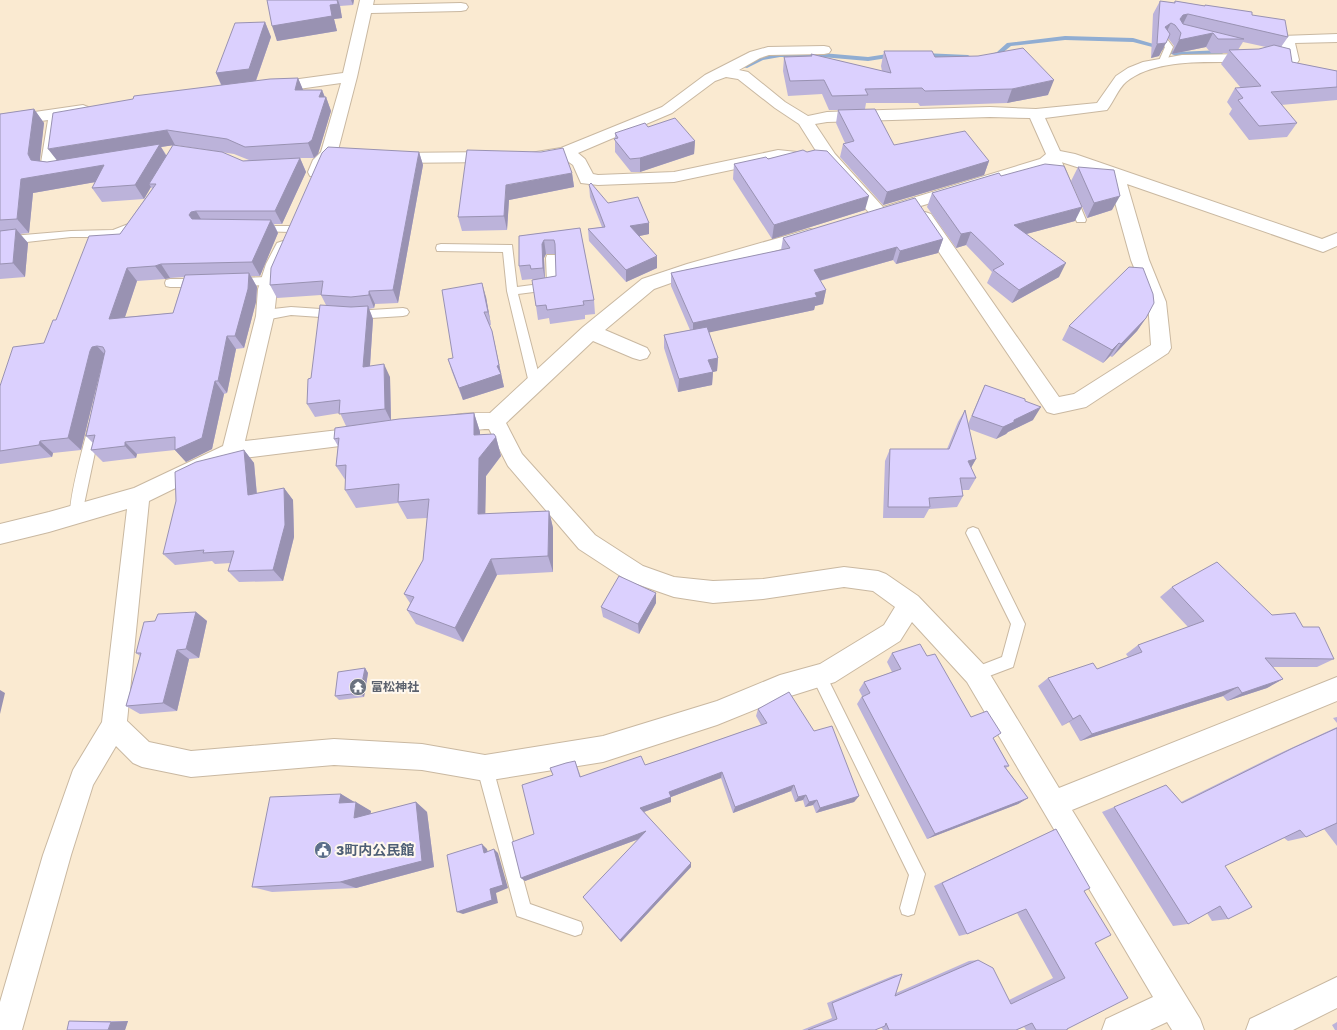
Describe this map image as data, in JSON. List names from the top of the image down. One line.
{"places":{"temple":["富松神社"],"public building":["3町内公民館"]}}
